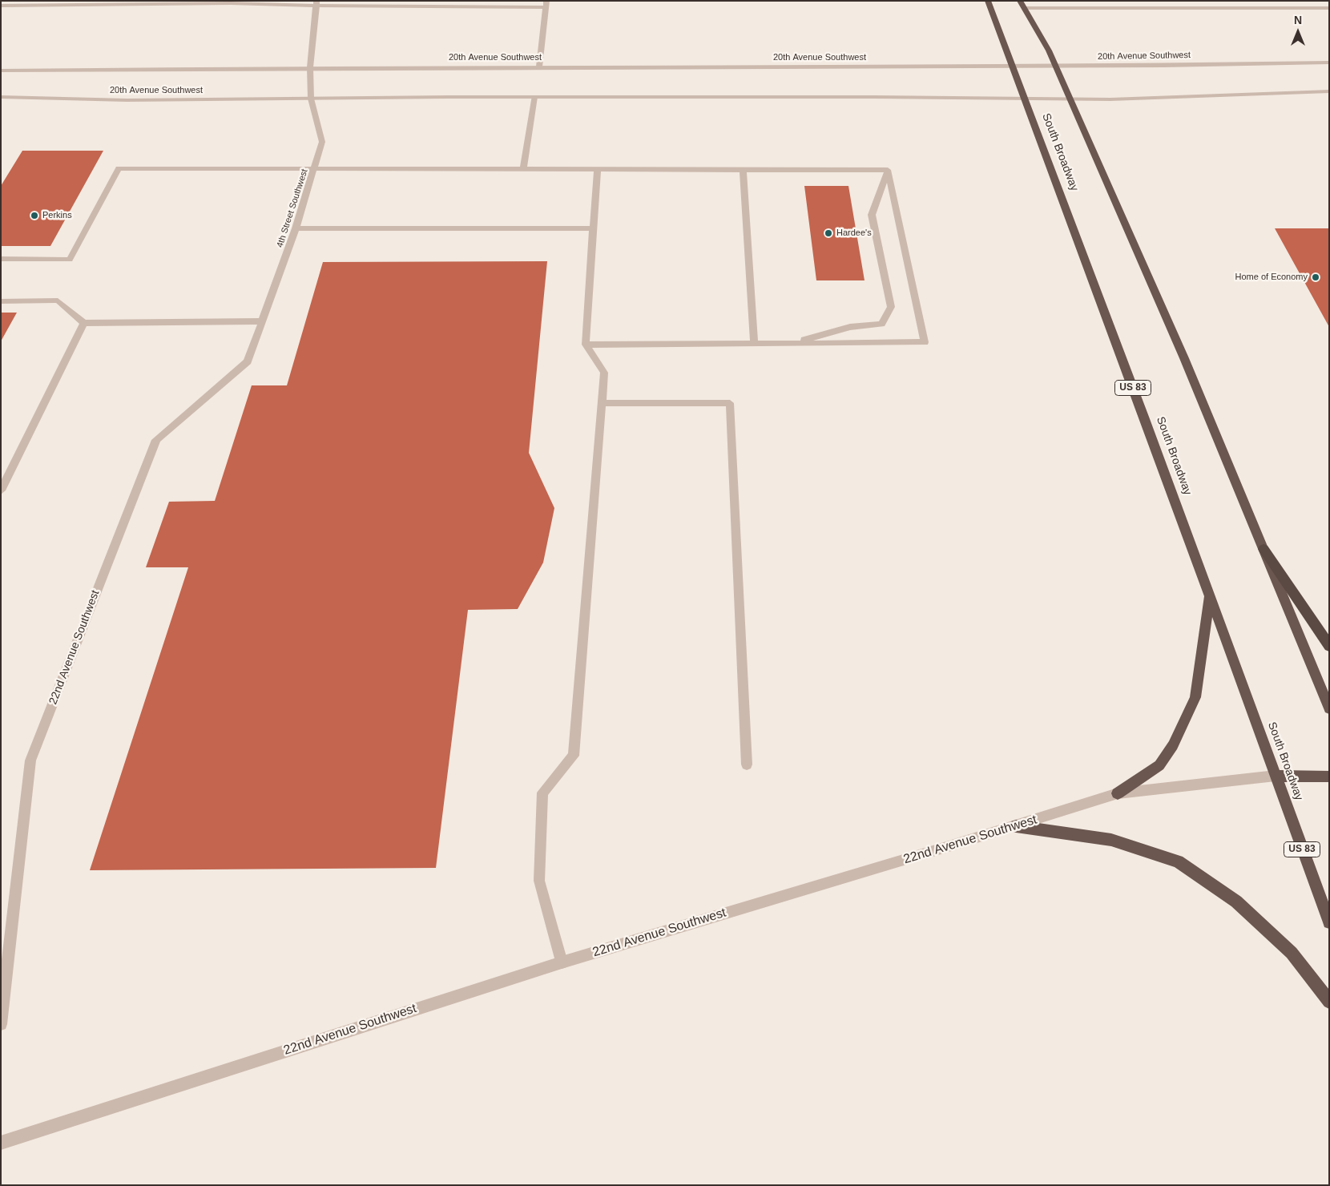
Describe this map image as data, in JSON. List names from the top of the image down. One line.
{"streets":{"highway":["South Broadway","US 83","22nd Avenue Southwest"],"street":["20th Avenue Southwest","4th Street Southwest"]},"crossings":[["20th Avenue Southwest","South Broadway"],["20th Avenue Southwest","4th Street Southwest"],["South Broadway","22nd Avenue Southwest"],["4th Street Southwest","22nd Avenue Southwest"]],"places":["Perkins","Hardee's","Home of Economy"],"north":"top"}
